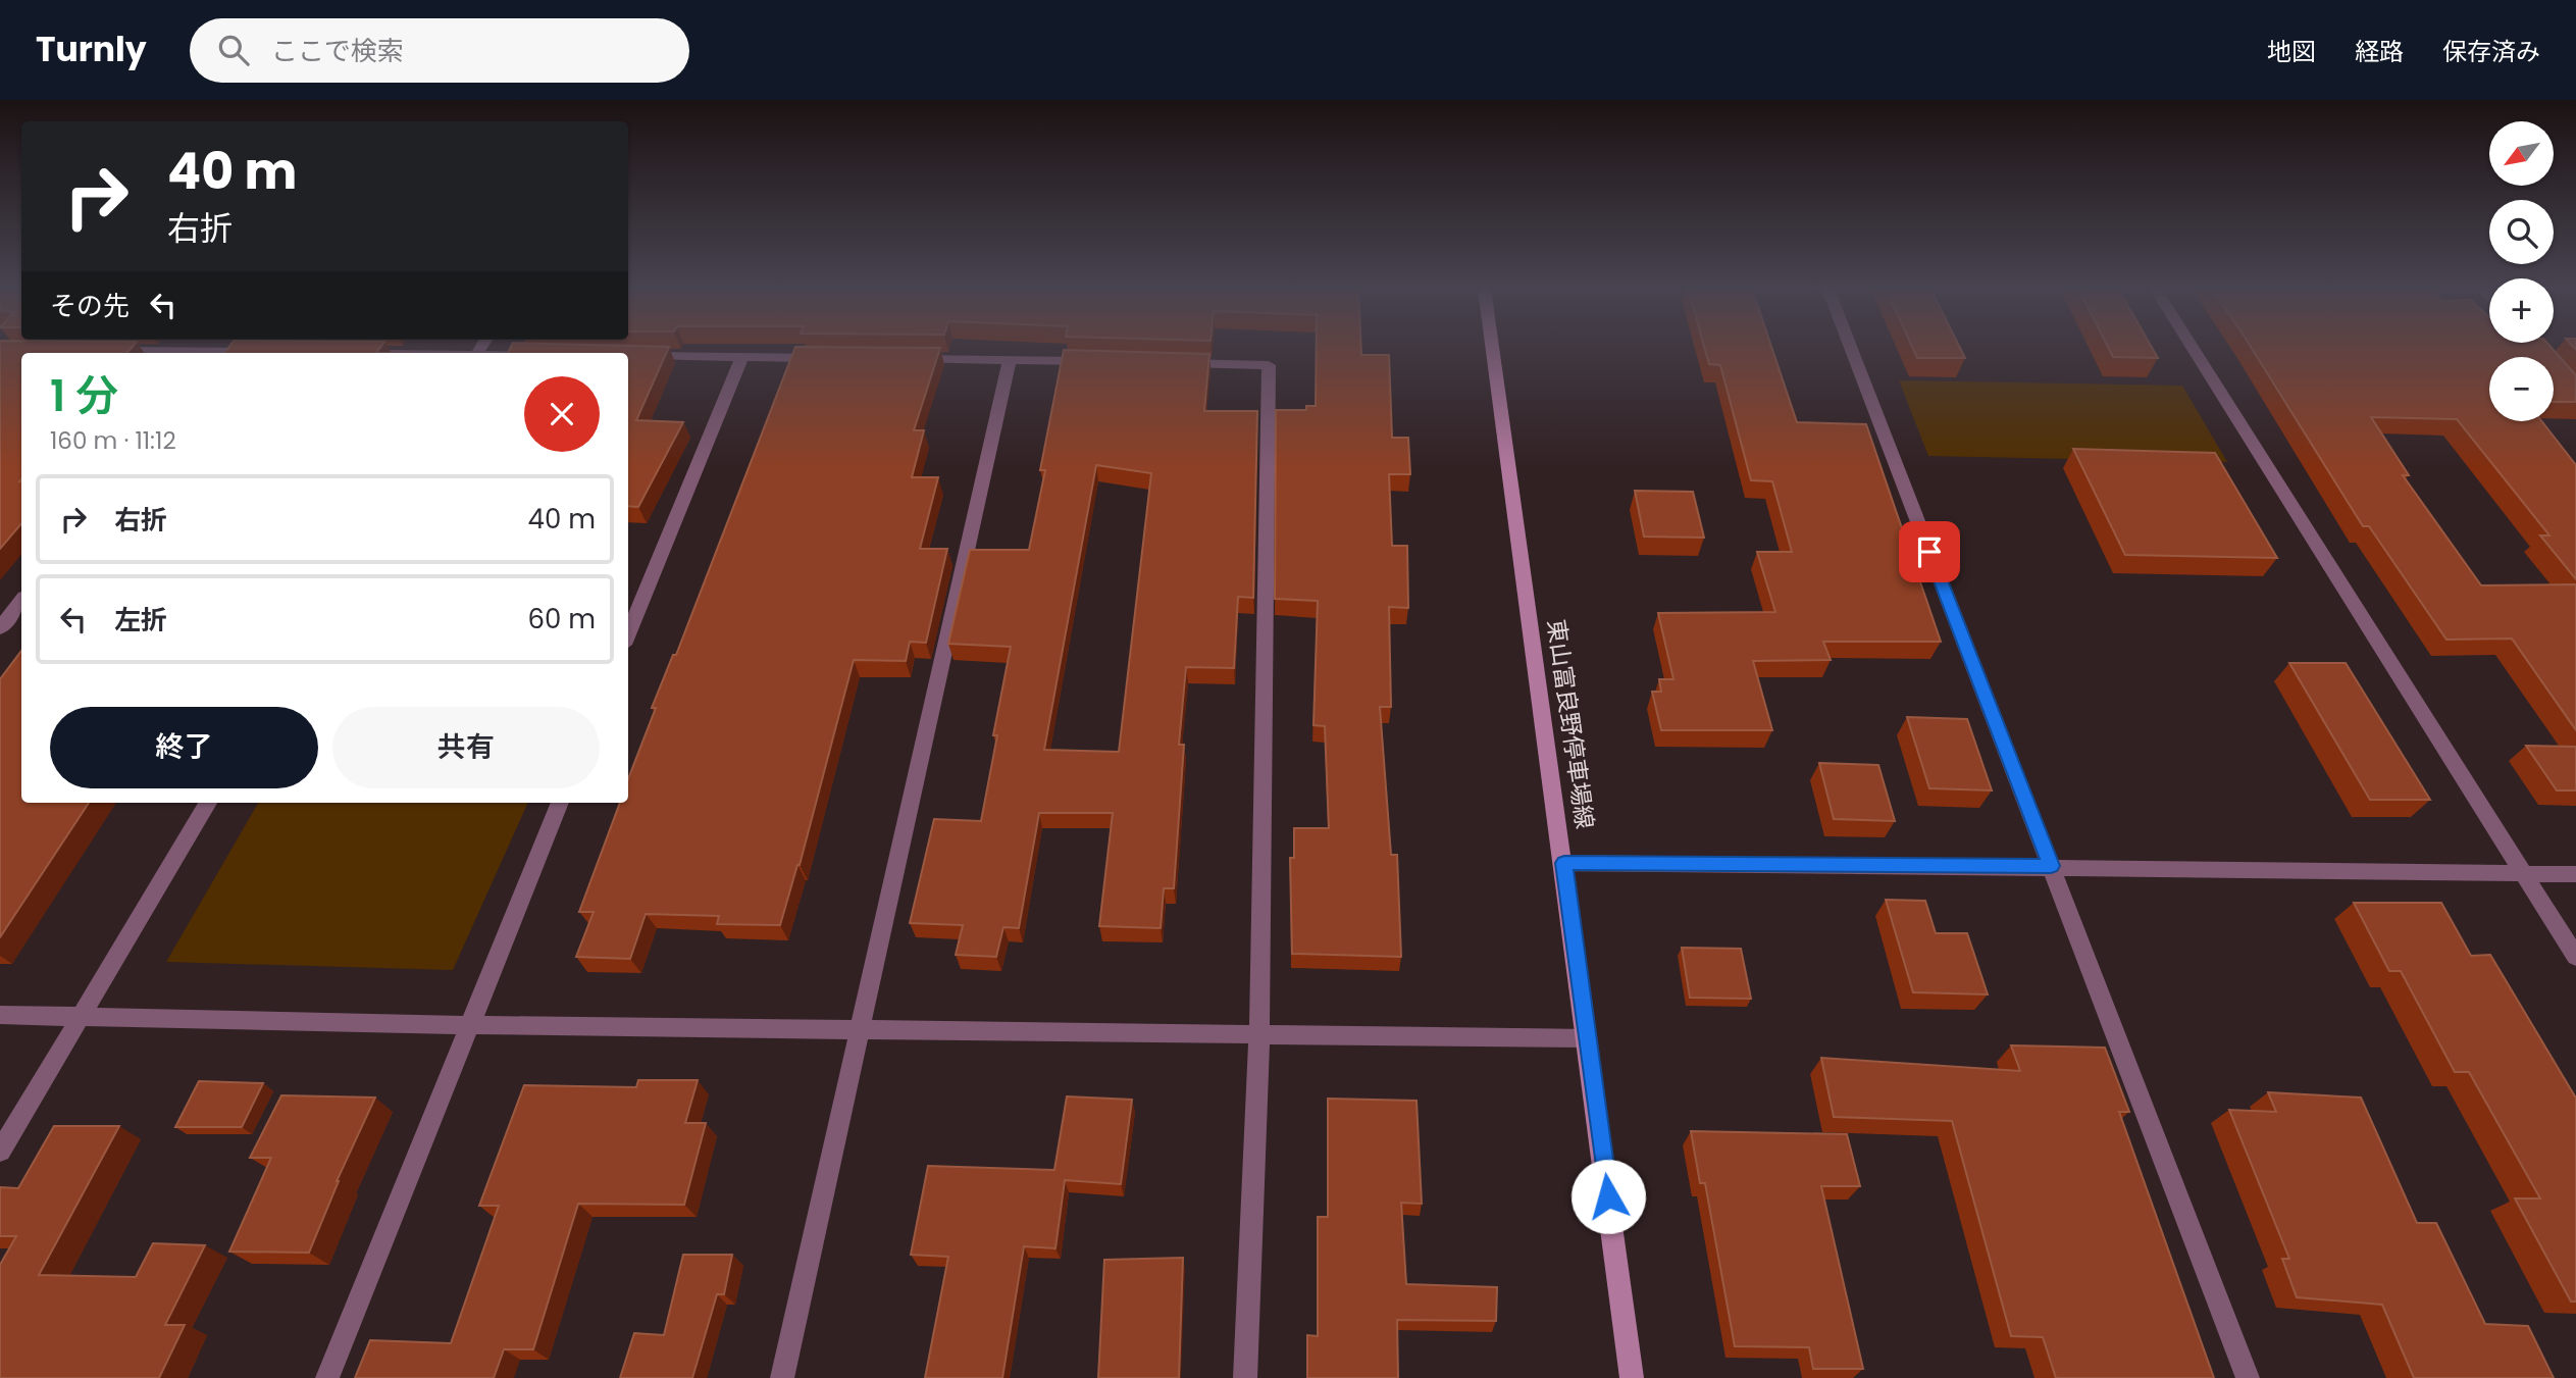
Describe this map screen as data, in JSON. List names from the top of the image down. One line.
{"streets":{"main road":["東山富良野停車場線"]},"north":"bottom left","page":{"header":"Turnly","search":"ここで検索","nav":["地図","経路","保存済み"],"map_buttons":["+","−"],"turn":["40 m","右折"],"then":"その先","heading":["1 分","160 m · 11:12"],"list":[{"name":"右折","value":"40 m"},{"name":"左折","value":"60 m"}],"buttons":["終了","共有"]}}
